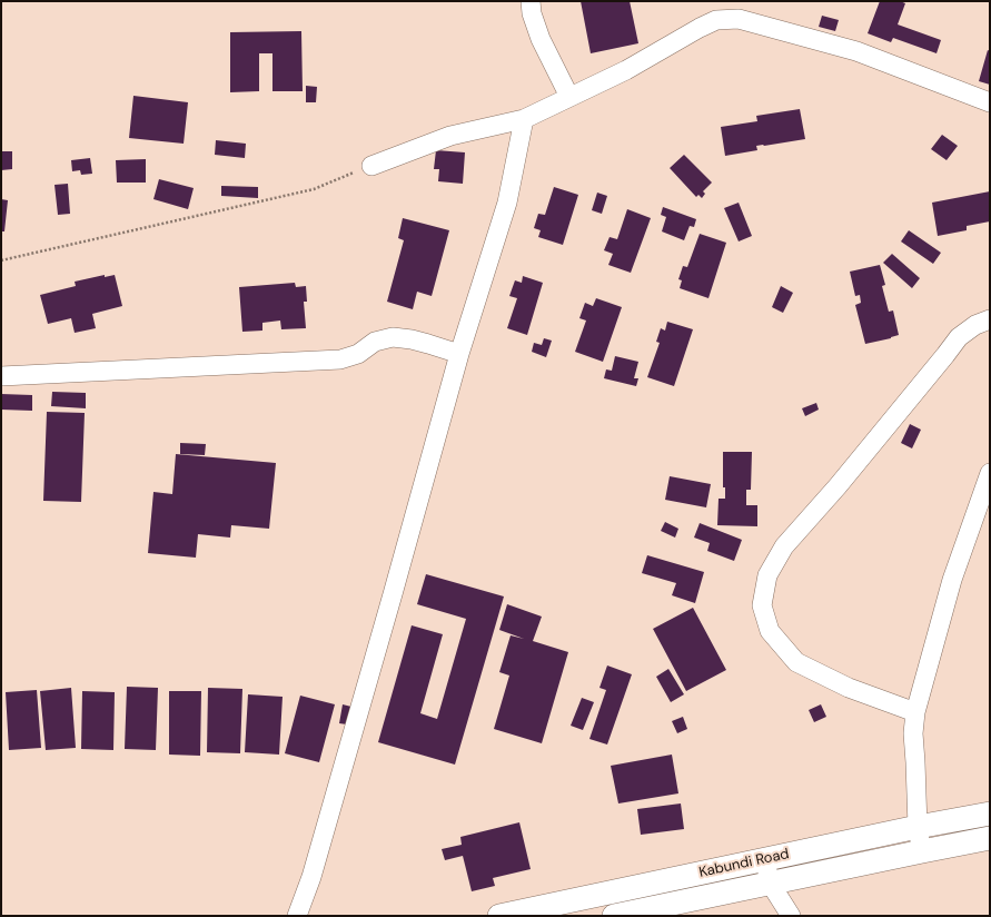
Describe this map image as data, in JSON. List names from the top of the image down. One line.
{"streets":{"street":["Kabundi Road"]}}
